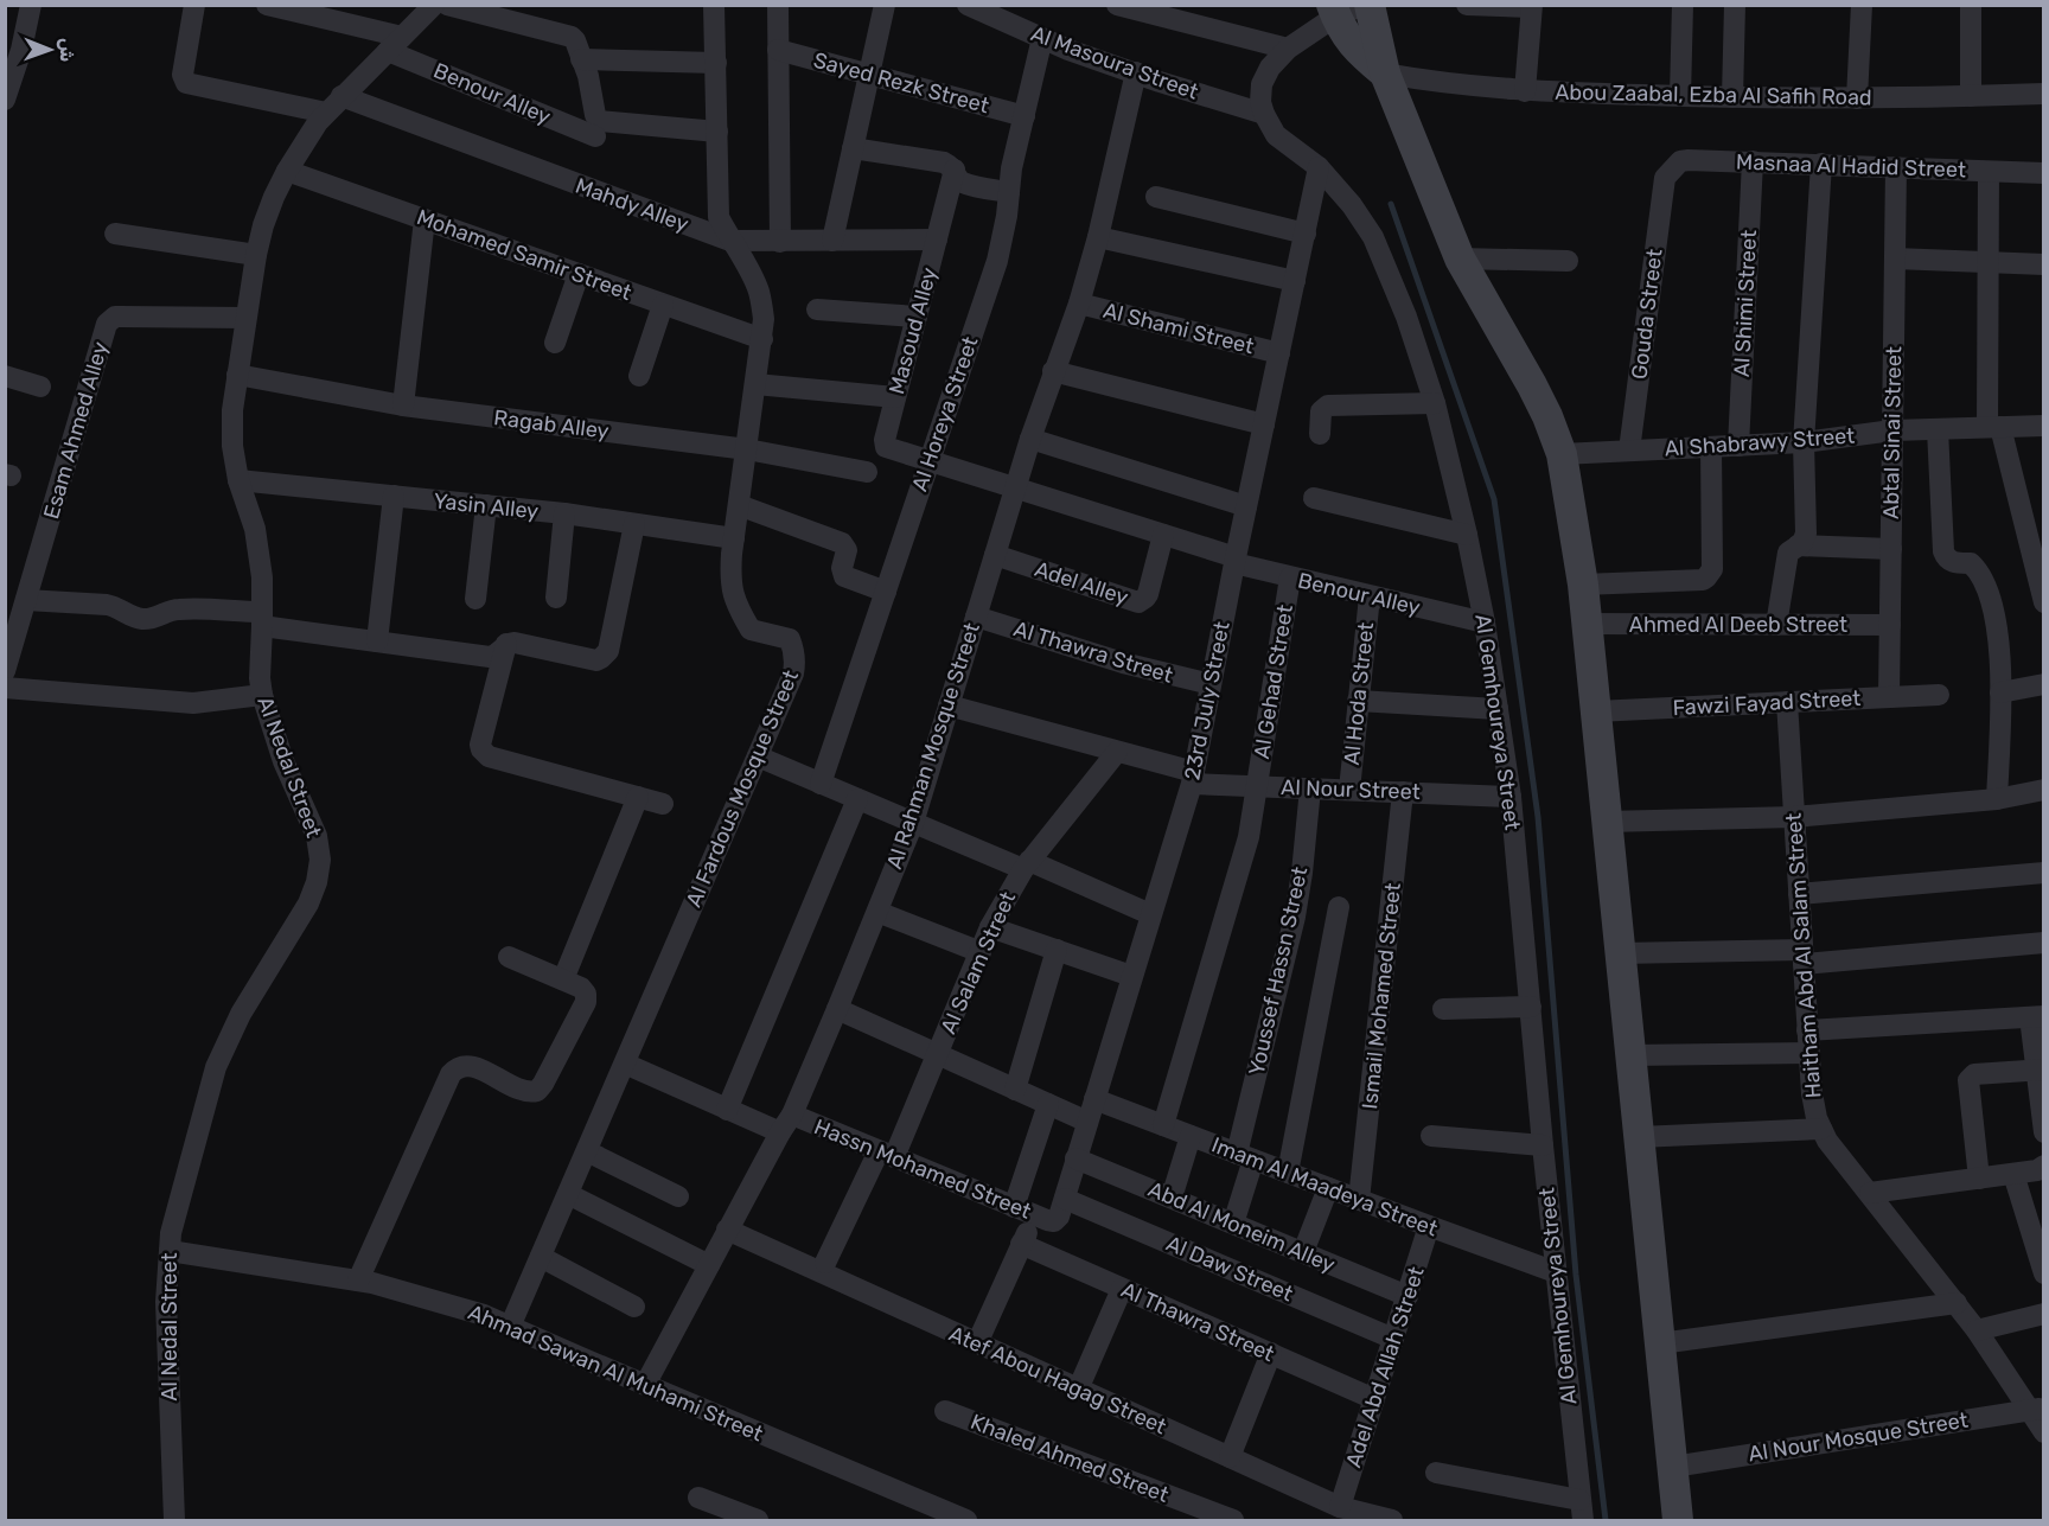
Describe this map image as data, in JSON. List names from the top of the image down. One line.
{"streets":{"street":["Al Masoura Street","Sayed Rezk Street","Benour Alley","Abou Zaabal, Ezba Al Safih Road","Masnaa Al Hadid Street","Mahdy Alley","Mohamed Samir Street","Al Shimi Street","Gouda Street","Al Shami Street","Masoud Alley","Al Horeya Street","Ragab Alley","Esam Ahmed Alley","Abtal Sinai Street","Al Shabrawy Street","Yasin Alley","Adel Alley","Ahmed Al Deeb Street","Al Thawra Street","Al Gehad Street","Al Hoda Street","23rd July Street","Fawzi Fayad Street","Al Gemhoureya Street","Al Rahman Mosque Street","Al Nedal Street","Al Fardous Mosque Street","Al Nour Street","Haitham Abd Al Salam Street","Al Salam Street","Youssef Hassn Street","Ismail Mohamed Street","Hassn Mohamed Street","Imam Al Maadeya Street","Abd Al Moneim Alley","Al Daw Street","Adel Abd Allah Street","Ahmad Sawan Al Muhami Street","Atef Abou Hagag Street","Al Nour Mosque Street","Khaled Ahmed Street"]},"crossings":[["Al Masoura Street","Al Horeya Street"],["Al Masoura Street","Al Gemhoureya Street"],["Al Masoura Street","Al Rahman Mosque Street"],["Sayed Rezk Street","Al Horeya Street"],["Benour Alley","Masoud Alley"],["Benour Alley","Al Horeya Street"],["Benour Alley","Adel Alley"],["Benour Alley","Al Gehad Street"],["Benour Alley","Al Hoda Street"],["Benour Alley","23rd July Street"],["Benour Alley","Al Gemhoureya Street"],["Benour Alley","Al Rahman Mosque Street"],["Benour Alley","Al Nedal Street"],["Masnaa Al Hadid Street","Al Shimi Street"],["Masnaa Al Hadid Street","Gouda Street"],["Masnaa Al Hadid Street","Abtal Sinai Street"],["Mahdy Alley","Masoud Alley"],["Mahdy Alley","Al Nedal Street"],["Mahdy Alley","Al Fardous Mosque Street"],["Mohamed Samir Street","Al Nedal Street"],["Mohamed Samir Street","Al Fardous Mosque Street"],["Al Shimi Street","Al Shabrawy Street"],["Gouda Street","Al Shabrawy Street"],["Al Shami Street","23rd July Street"],["Al Shami Street","Al Rahman Mosque Street"],["Masoud Alley","Al Horeya Street"],["Ragab Alley","Al Nedal Street"],["Ragab Alley","Al Fardous Mosque Street"],["Esam Ahmed Alley","Al Nedal Street"],["Abtal Sinai Street","Al Shabrawy Street"],["Abtal Sinai Street","Ahmed Al Deeb Street"],["Abtal Sinai Street","Fawzi Fayad Street"],["Yasin Alley","Al Nedal Street"],["Yasin Alley","Al Fardous Mosque Street"],["Adel Alley","Al Rahman Mosque Street"],["Al Thawra Street","23rd July Street"],["Al Thawra Street","Al Rahman Mosque Street"],["Al Thawra Street","Adel Abd Allah Street"],["Al Gehad Street","Al Nour Street"],["Al Gehad Street","Imam Al Maadeya Street"],["Al Hoda Street","Al Nour Street"],["23rd July Street","Al Gemhoureya Street"],["23rd July Street","Al Nour Street"],["23rd July Street","Hassn Mohamed Street"],["23rd July Street","Imam Al Maadeya Street"],["23rd July Street","Abd Al Moneim Alley"],["23rd July Street","Al Daw Street"],["23rd July Street","Atef Abou Hagag Street"],["Fawzi Fayad Street","Haitham Abd Al Salam Street"],["Al Gemhoureya Street","Al Nour Street"],["Al Gemhoureya Street","Imam Al Maadeya Street"],["Al Rahman Mosque Street","Al Nour Street"],["Al Rahman Mosque Street","Hassn Mohamed Street"],["Al Rahman Mosque Street","Ahmad Sawan Al Muhami Street"],["Al Rahman Mosque Street","Atef Abou Hagag Street"],["Al Nedal Street","Ahmad Sawan Al Muhami Street"],["Al Fardous Mosque Street","Hassn Mohamed Street"],["Al Fardous Mosque Street","Ahmad Sawan Al Muhami Street"],["Al Nour Street","Al Salam Street"],["Al Nour Street","Youssef Hassn Street"],["Al Nour Street","Ismail Mohamed Street"],["Haitham Abd Al Salam Street","Al Nour Mosque Street"],["Al Salam Street","Hassn Mohamed Street"],["Youssef Hassn Street","Imam Al Maadeya Street"],["Youssef Hassn Street","Abd Al Moneim Alley"],["Ismail Mohamed Street","Imam Al Maadeya Street"],["Imam Al Maadeya Street","Adel Abd Allah Street"],["Abd Al Moneim Alley","Adel Abd Allah Street"],["Al Daw Street","Adel Abd Allah Street"],["Adel Abd Allah Street","Atef Abou Hagag Street"]],"north":"right"}
